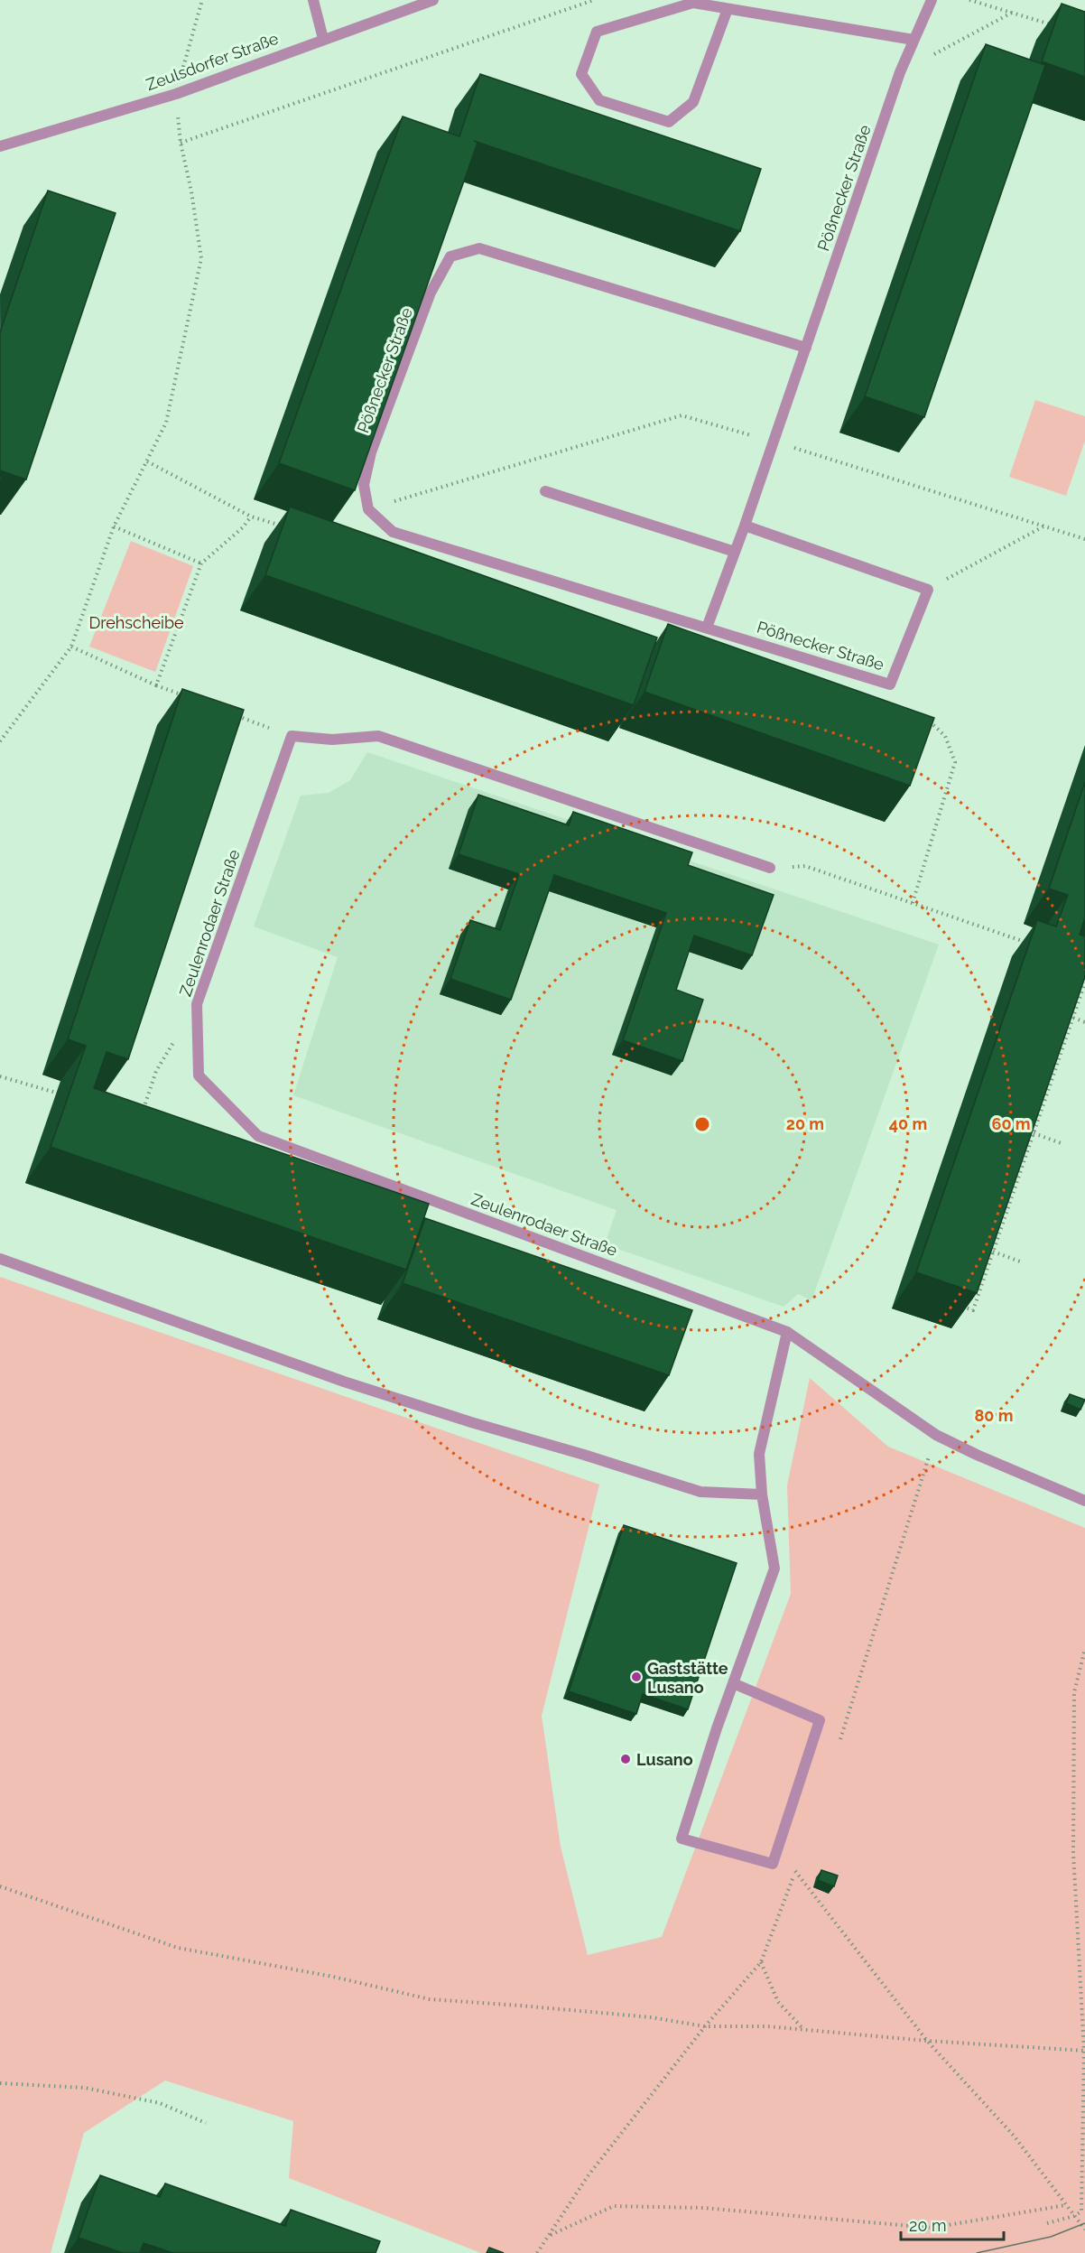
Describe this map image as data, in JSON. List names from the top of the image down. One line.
{"streets":{"street":["Zeulsdorfer Straße","Pößnecker Straße","Zeulenrodaer Straße"]},"parks":["Drehscheibe"],"places":["Gaststätte Lusano","Lusano"],"scale_bar":"20 m","rings":["20 m","40 m","60 m","80 m"]}
